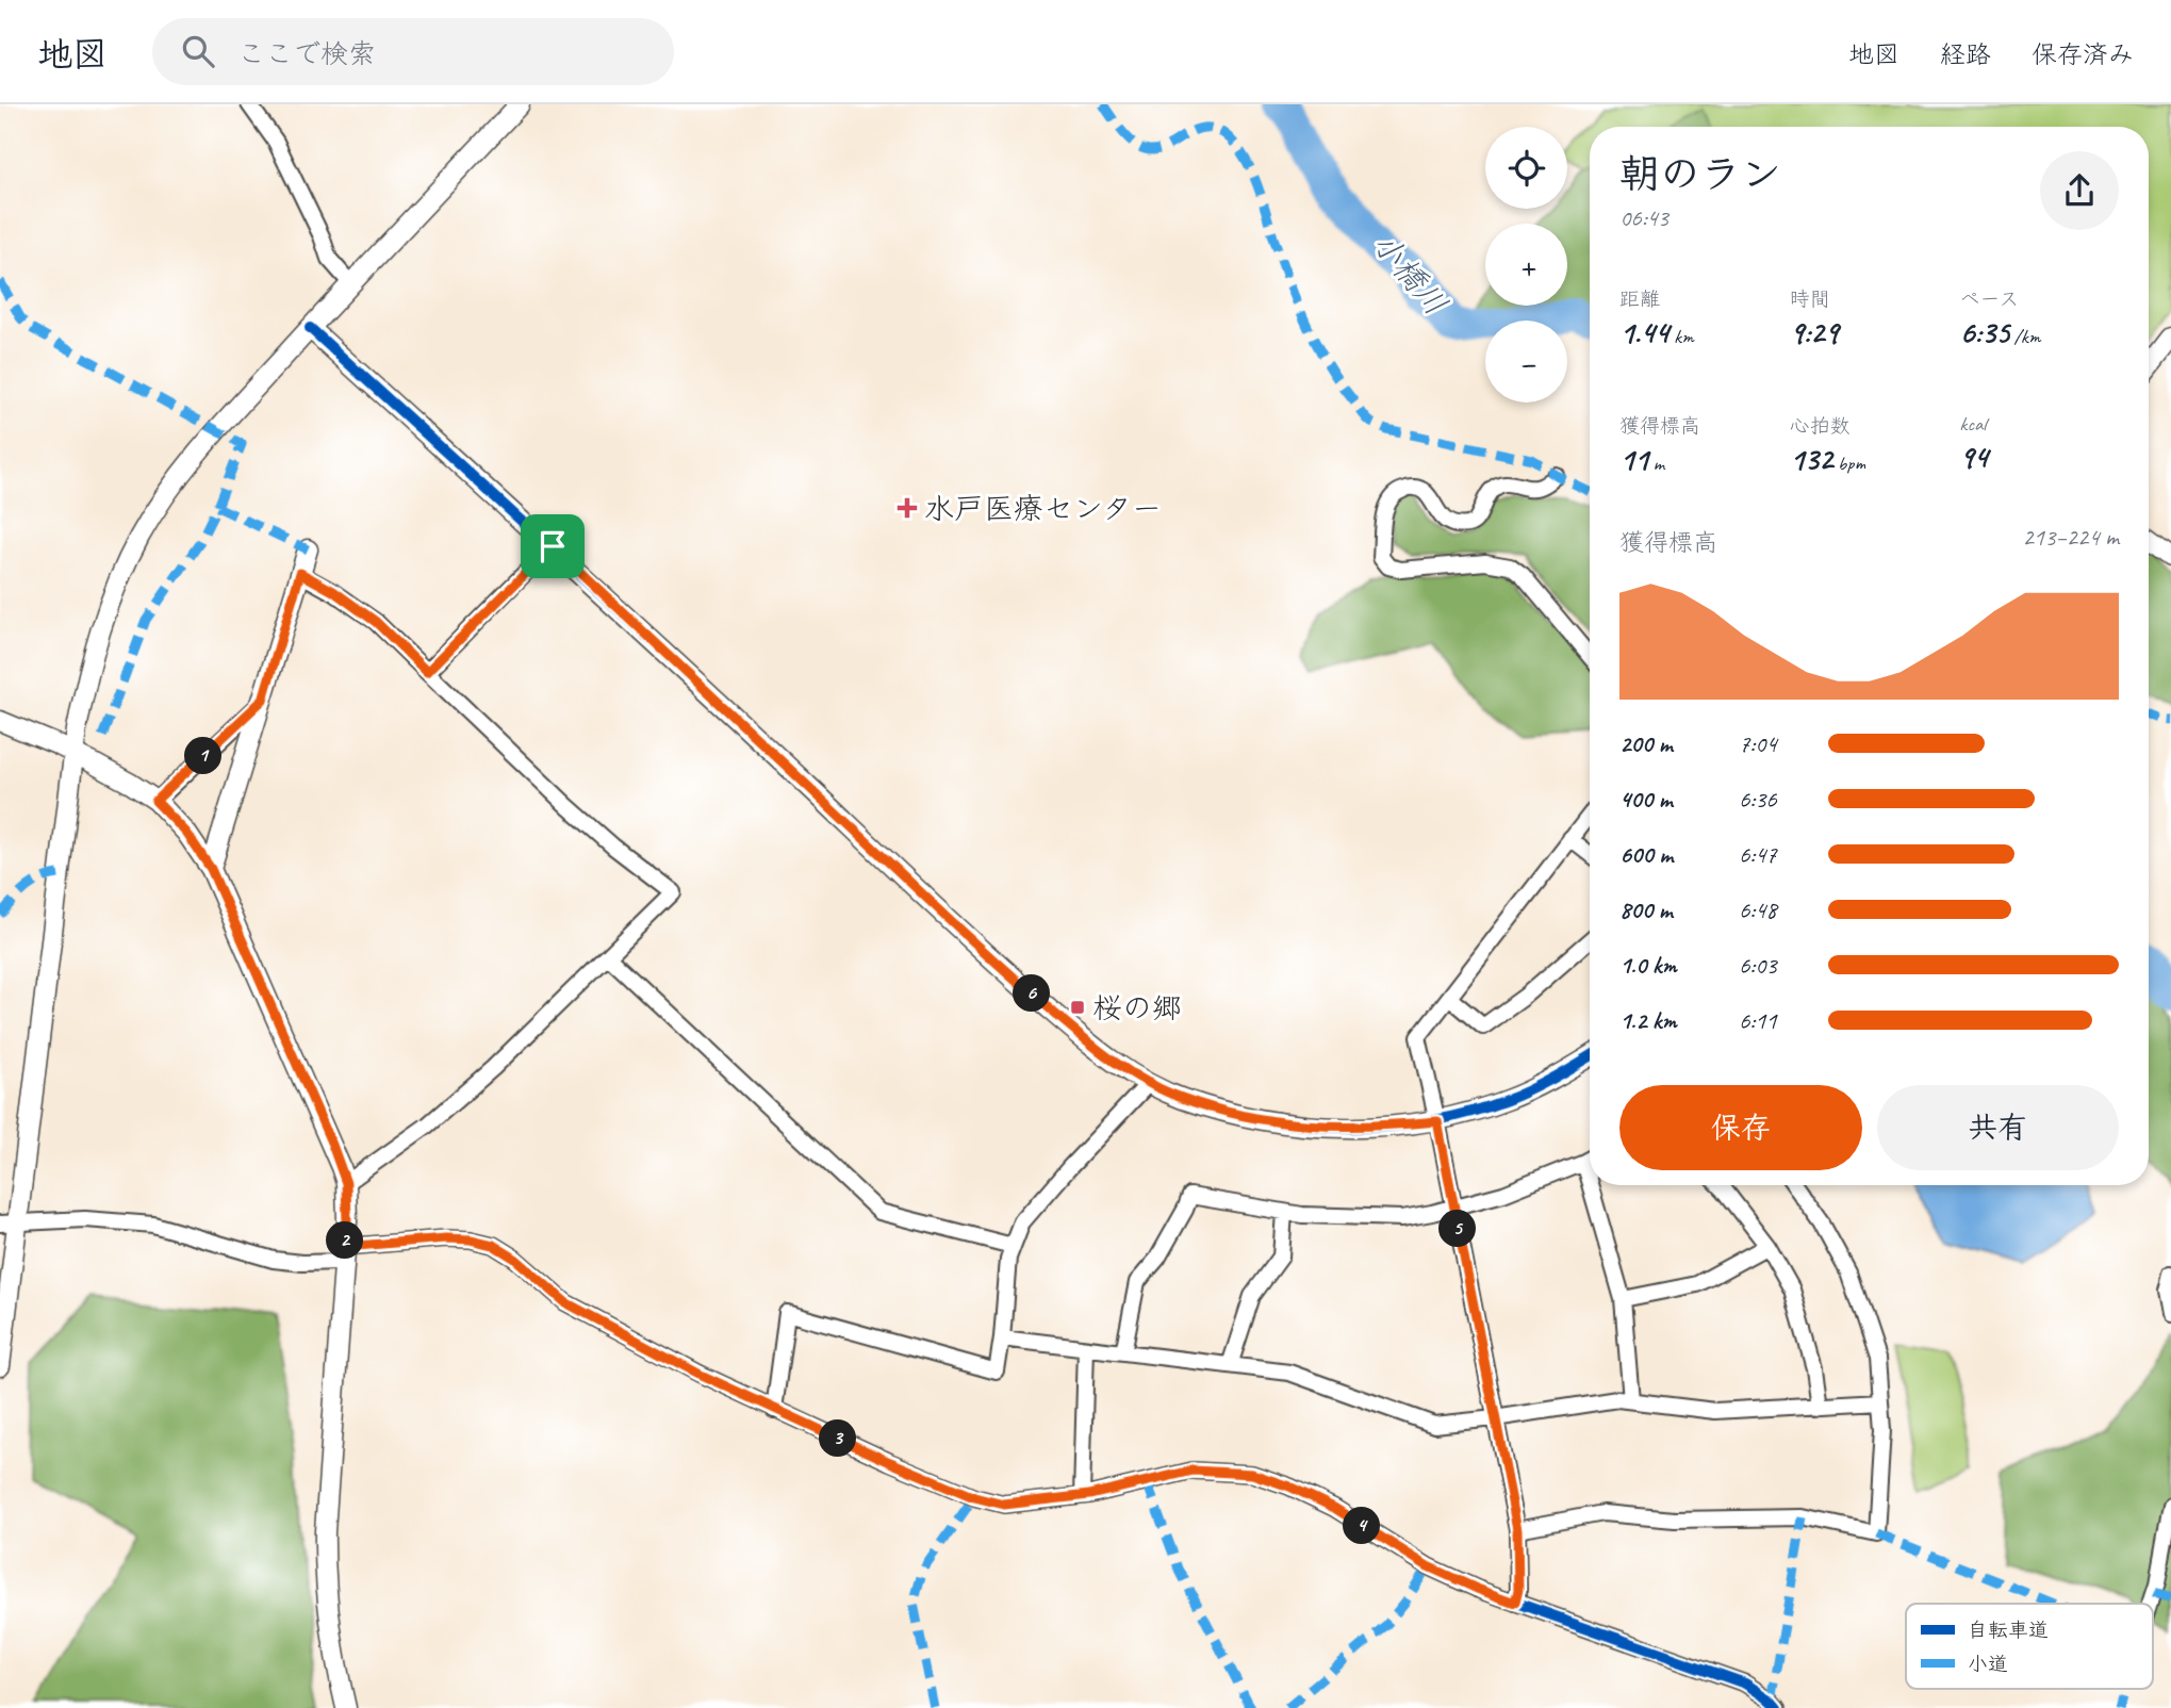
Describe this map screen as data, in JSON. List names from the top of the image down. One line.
{"water":["小橋川"],"places":{"health":["水戸医療センター"],"transit":["桜の郷"]},"legend":["自転車道","小道"],"page":{"header":"地図","search":"ここで検索","nav":["地図","経路","保存済み"],"map_buttons":["+","−"],"heading":["朝のラン","06:43"],"stats":[["距離","1.44 km"],["時間","9:29"],["ペース","6:35 /km"],["獲得標高","11 m"],["心拍数","132 bpm"],["kcal","94"]],"chart":["獲得標高","213–224 m"],"list":[{"name":"200 m","note":"7:04"},{"name":"400 m","note":"6:36"},{"name":"600 m","note":"6:47"},{"name":"800 m","note":"6:48"},{"name":"1.0 km","note":"6:03"},{"name":"1.2 km","note":"6:11"}],"pins":["1","6","5","2","3","4"],"buttons":["保存","共有"]}}
